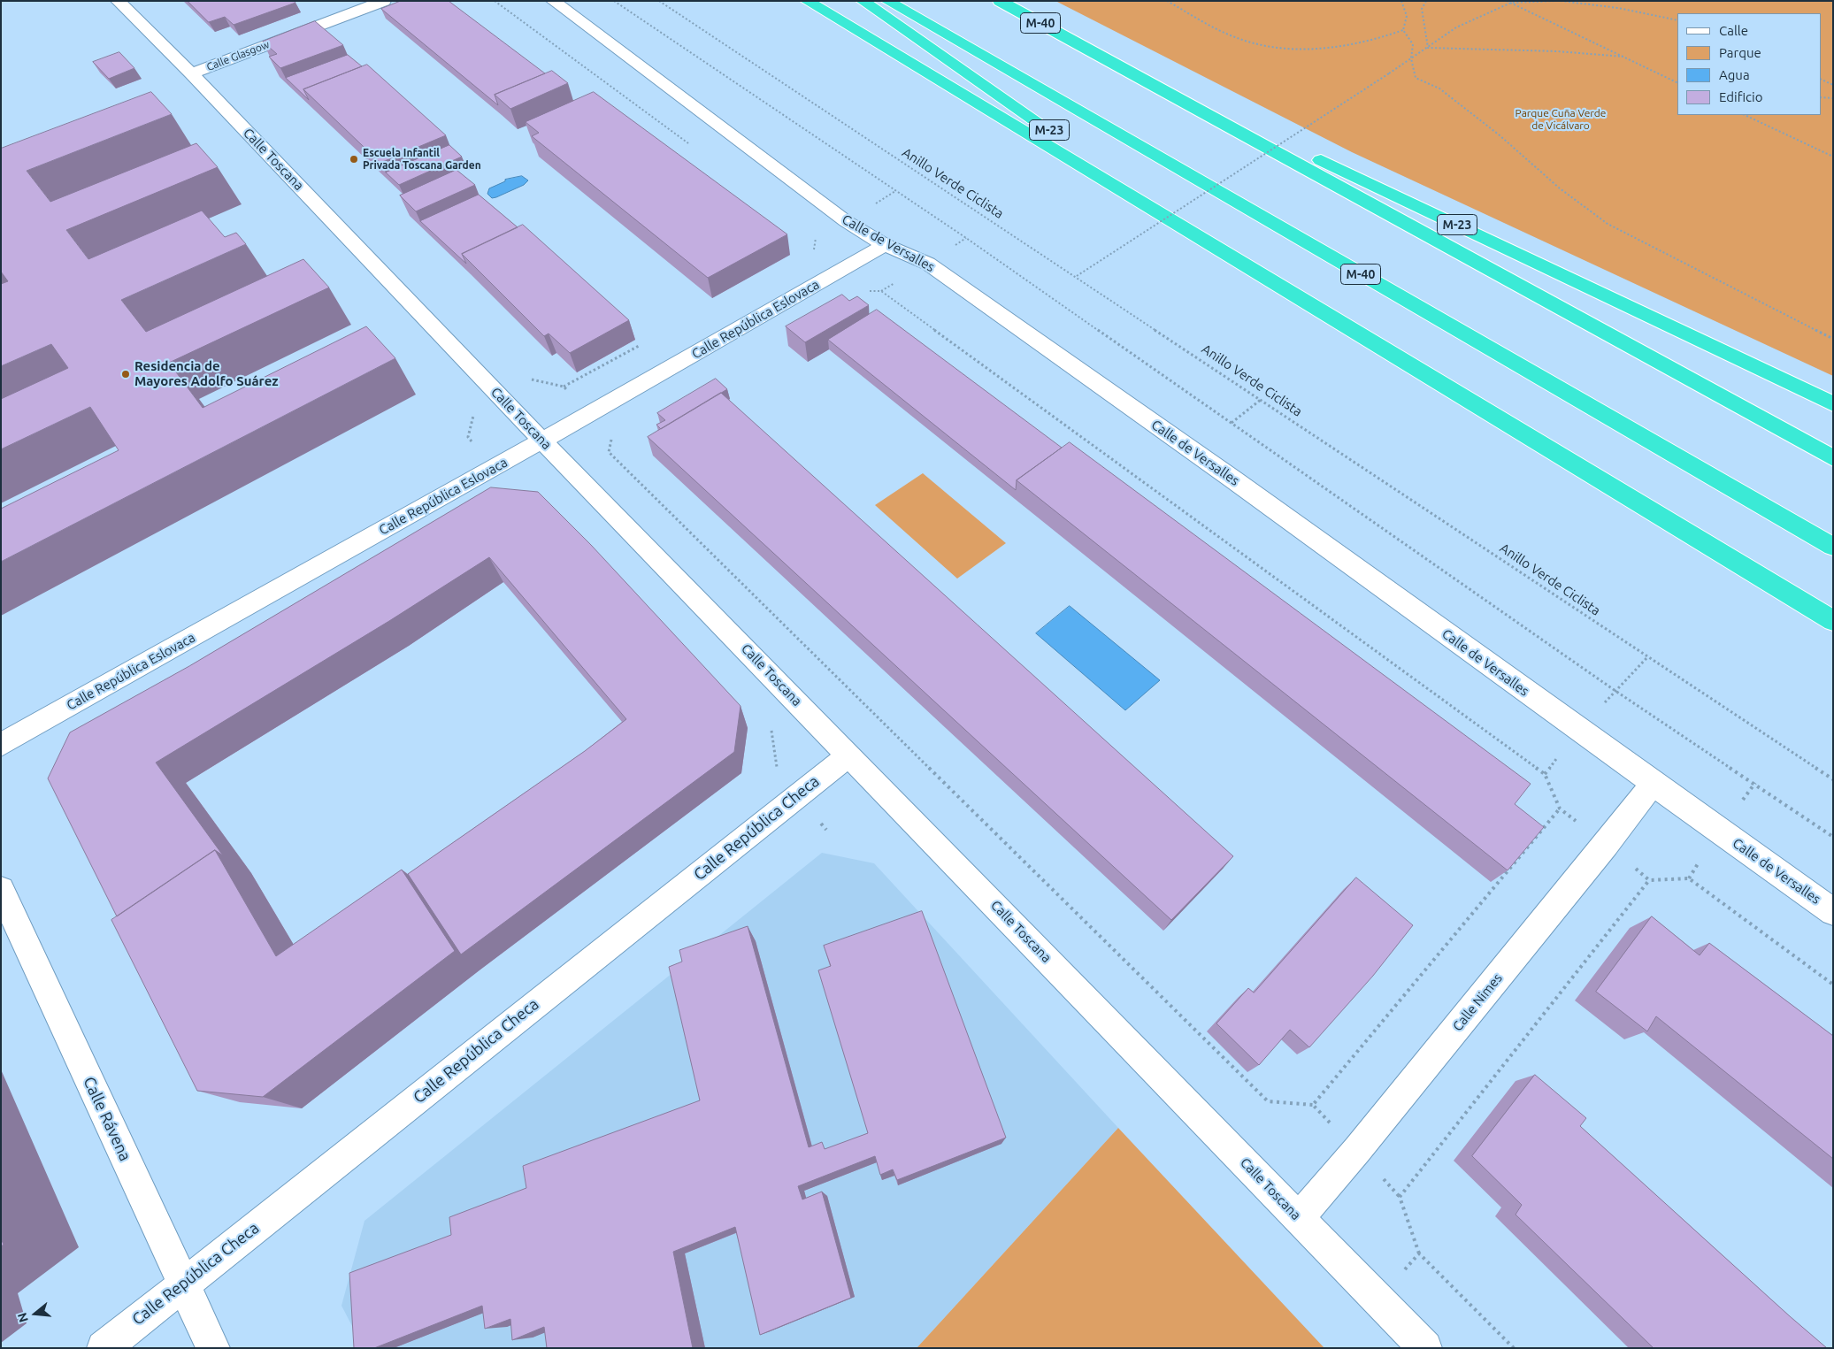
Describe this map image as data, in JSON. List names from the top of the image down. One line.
{"streets":{"highway":["M-40","M-23"],"street":["Calle Glasgow","Calle Toscana","Calle de Versalles","Calle República Eslovaca","Calle República Checa","Calle Nimes","Calle Rávena"],"path":["Anillo Verde Ciclista"]},"crossings":[["M-40","M-23"],["Calle Glasgow","Calle Toscana"],["Calle Toscana","Calle República Eslovaca"],["Calle Toscana","Calle República Checa"],["Calle Toscana","Calle Nimes"],["Calle de Versalles","Calle República Eslovaca"],["Calle de Versalles","Calle Nimes"],["Calle República Checa","Calle Rávena"]],"parks":["Parque Cuña Verde de Vicálvaro"],"places":["Escuela Infantil Privada Toscana Garden","Residencia de Mayores Adolfo Suárez"],"legend":["Calle","Parque","Agua","Edificio"],"north":"left"}
